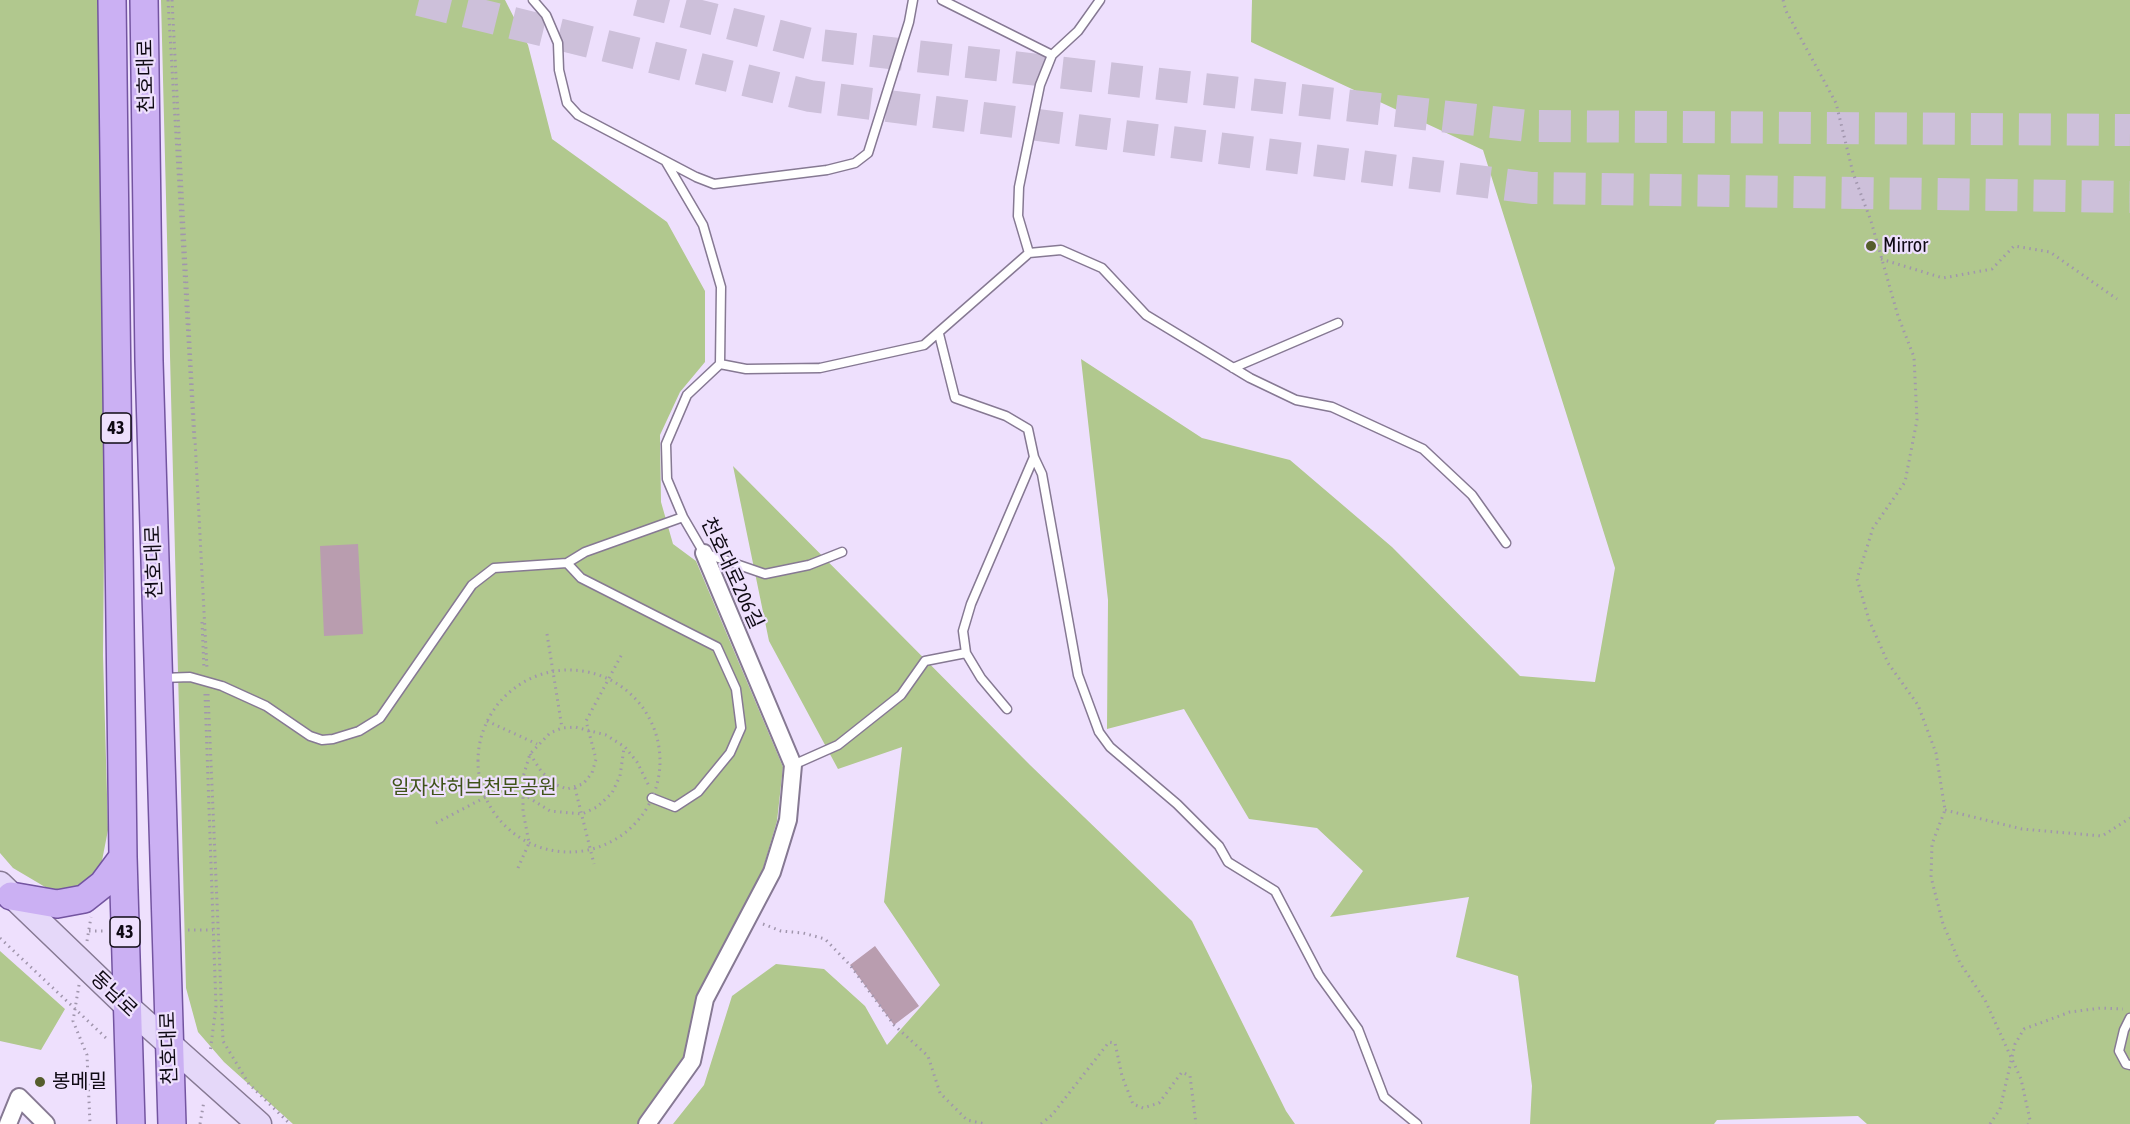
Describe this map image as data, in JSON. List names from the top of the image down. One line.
{"streets":{"main road":["천호대로","43","동남로"],"street":["천호대로206길"]},"crossings":[["천호대로","천호대로206길"],["천호대로","동남로"]],"parks":["일자산허브천문공원"],"places":["Mirror","봉메밀"]}
